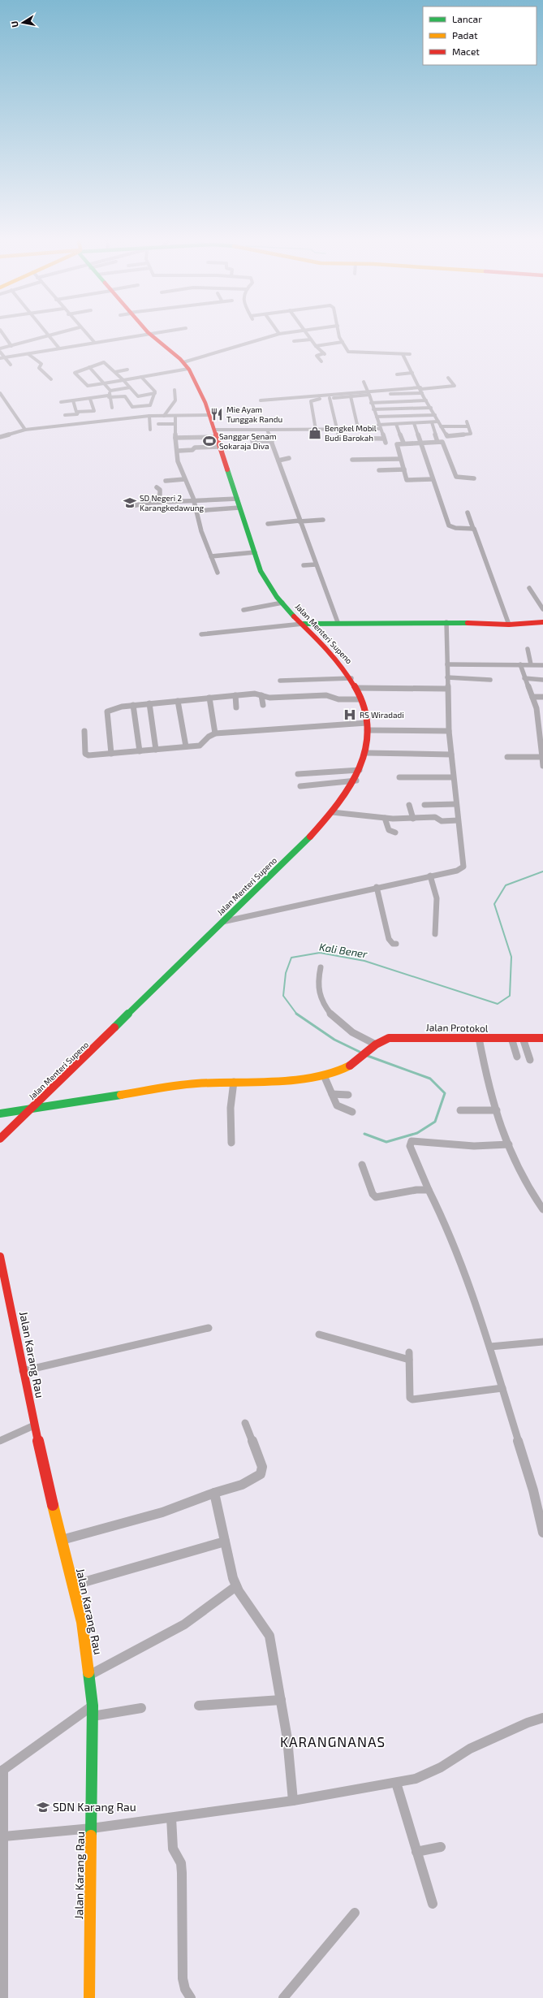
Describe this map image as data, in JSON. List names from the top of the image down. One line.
{"streets":{"main road":["Jalan Menteri Supeno","Jalan Protokol","Jalan Karang Rau"]},"districts":["KARANGNANAS"],"water":["Kali Bener"],"places":{"restaurant":["Mie Ayam Tunggak Randu"],"shop":["Bengkel Mobil Budi Barokah"],"sports":["Sanggar Senam Sokaraja Diva"],"school or university":["SD Negeri 2 Karangkedawung","SDN Karang Rau"],"hospital":["RS Wiradadi"]},"legend":["Lancar","Padat","Macet"],"north":"left"}
